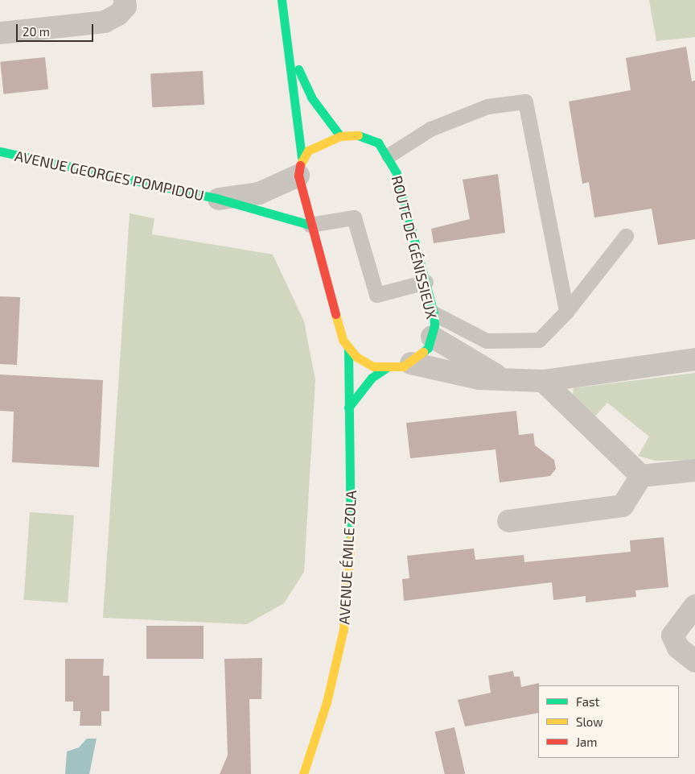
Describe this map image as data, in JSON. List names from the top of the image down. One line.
{"streets":{"main road":["AVENUE GEORGES POMPIDOU","ROUTE DE GÉNISSIEUX","AVENUE ÉMILE ZOLA"]},"crossings":[["AVENUE GEORGES POMPIDOU","ROUTE DE GÉNISSIEUX"]],"legend":["Fast","Slow","Jam"],"scale_bar":"20 m"}
